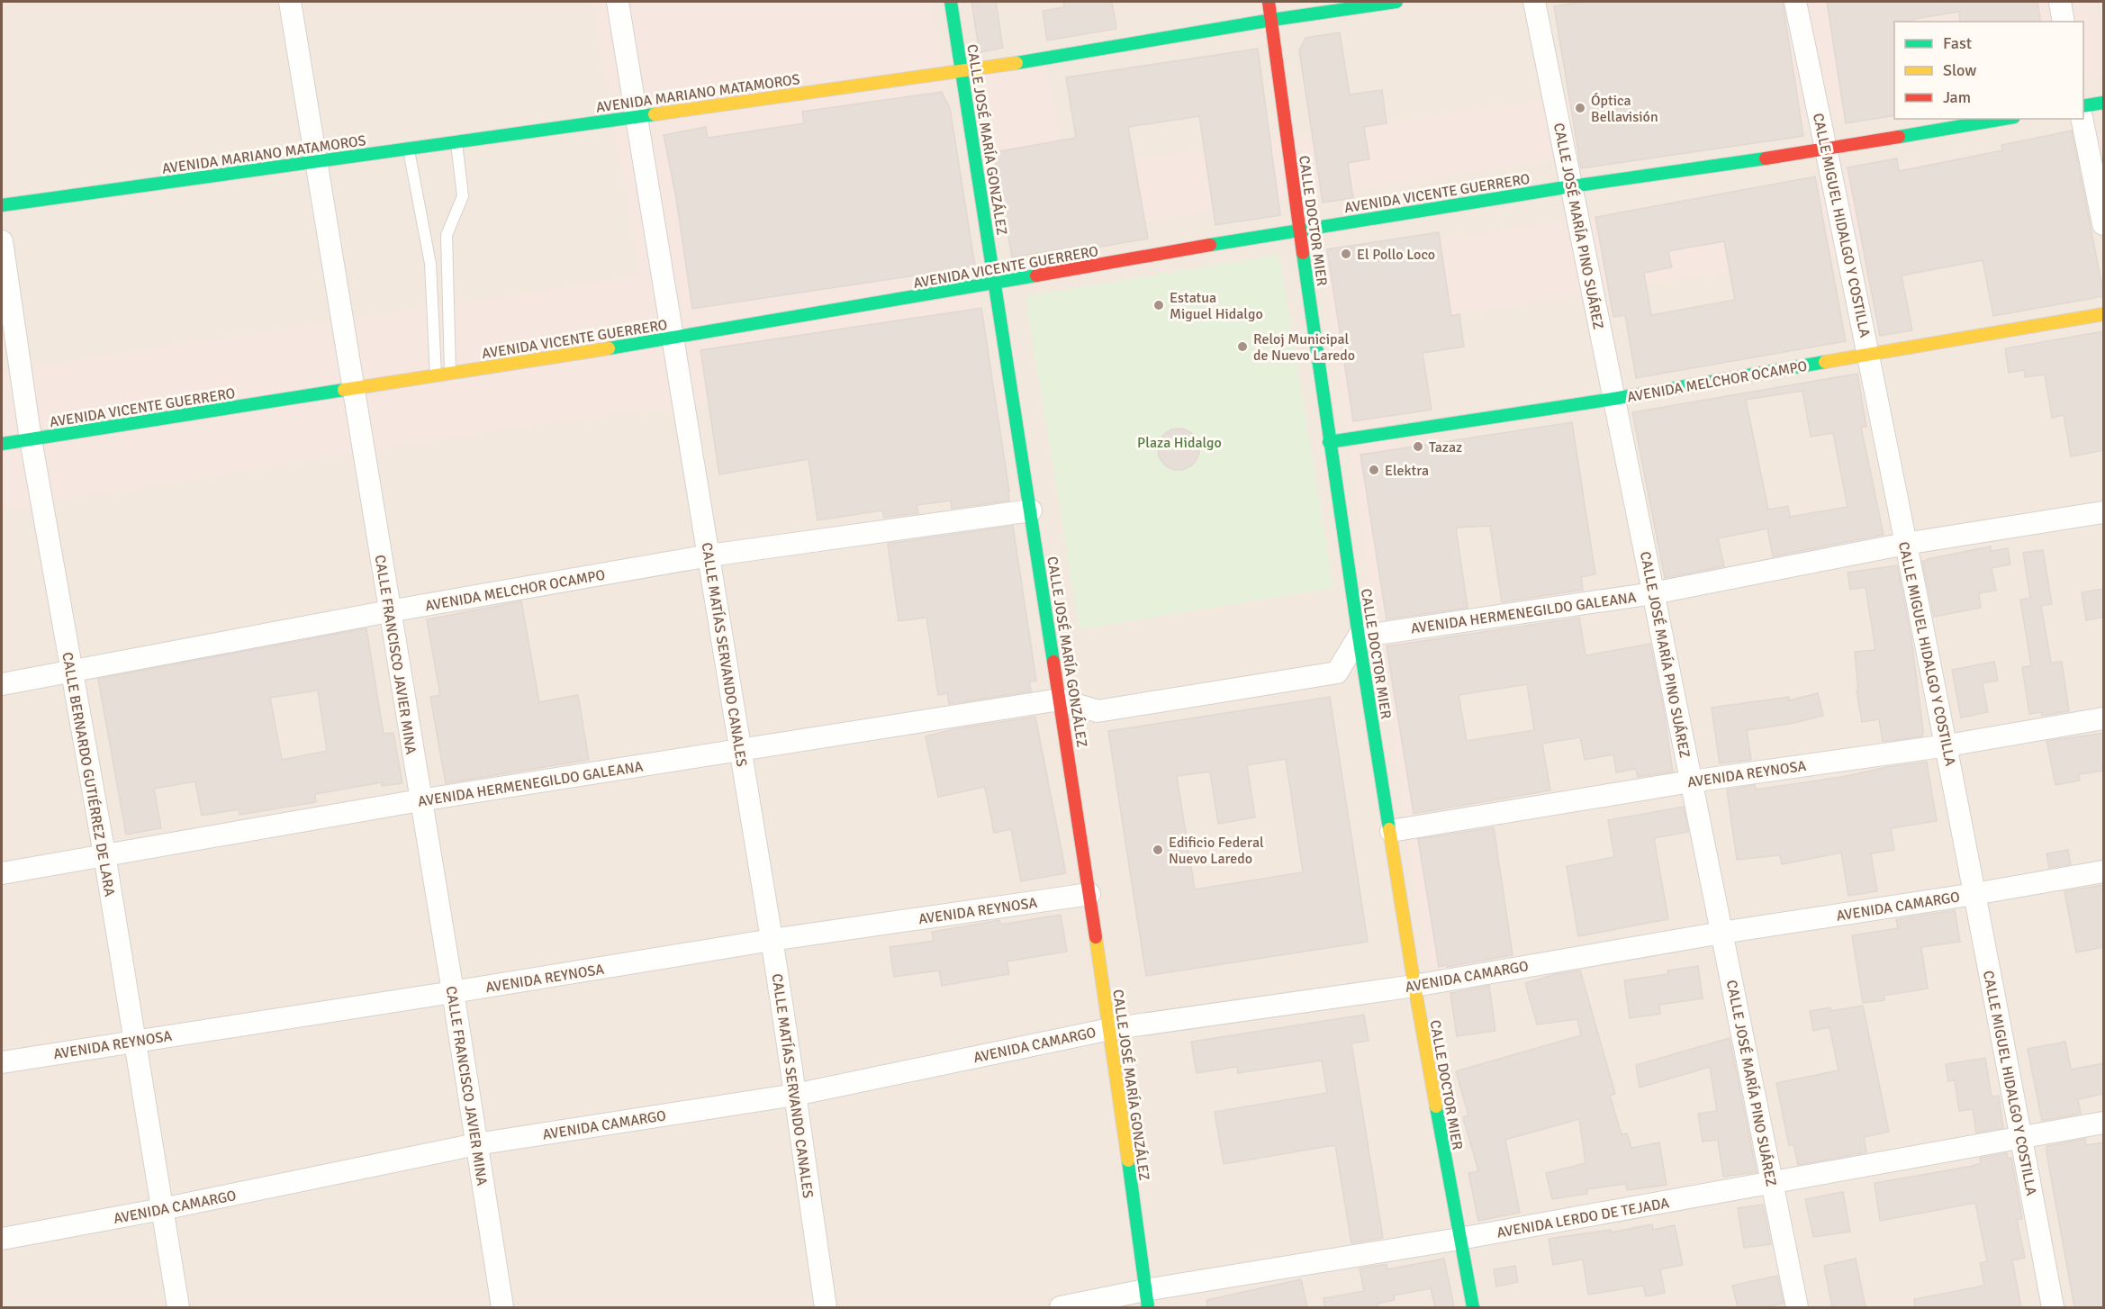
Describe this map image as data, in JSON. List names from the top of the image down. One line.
{"streets":{"main road":["AVENIDA MARIANO MATAMOROS","CALLE JOSÉ MARÍA GONZÁLEZ","AVENIDA VICENTE GUERRERO","CALLE DOCTOR MIER","AVENIDA MELCHOR OCAMPO"],"street":["CALLE MIGUEL HIDALGO Y COSTILLA","CALLE JOSÉ MARÍA PINO SUÁREZ","AVENIDA HERMENEGILDO GALEANA","CALLE FRANCISCO JAVIER MINA","CALLE MATÍAS SERVANDO CANALES","AVENIDA REYNOSA","CALLE BERNARDO GUTIÉRREZ DE LARA","AVENIDA CAMARGO","AVENIDA LERDO DE TEJADA"]},"crossings":[["AVENIDA MARIANO MATAMOROS","CALLE JOSÉ MARÍA GONZÁLEZ"],["AVENIDA MARIANO MATAMOROS","CALLE DOCTOR MIER"],["AVENIDA MARIANO MATAMOROS","CALLE FRANCISCO JAVIER MINA"],["AVENIDA MARIANO MATAMOROS","CALLE MATÍAS SERVANDO CANALES"],["CALLE JOSÉ MARÍA GONZÁLEZ","AVENIDA VICENTE GUERRERO"],["CALLE JOSÉ MARÍA GONZÁLEZ","AVENIDA MELCHOR OCAMPO"],["CALLE JOSÉ MARÍA GONZÁLEZ","AVENIDA HERMENEGILDO GALEANA"],["CALLE JOSÉ MARÍA GONZÁLEZ","AVENIDA REYNOSA"],["CALLE JOSÉ MARÍA GONZÁLEZ","AVENIDA CAMARGO"],["CALLE JOSÉ MARÍA GONZÁLEZ","AVENIDA LERDO DE TEJADA"],["AVENIDA VICENTE GUERRERO","CALLE DOCTOR MIER"],["AVENIDA VICENTE GUERRERO","CALLE MIGUEL HIDALGO Y COSTILLA"],["AVENIDA VICENTE GUERRERO","CALLE JOSÉ MARÍA PINO SUÁREZ"],["AVENIDA VICENTE GUERRERO","CALLE FRANCISCO JAVIER MINA"],["AVENIDA VICENTE GUERRERO","CALLE MATÍAS SERVANDO CANALES"],["AVENIDA VICENTE GUERRERO","CALLE BERNARDO GUTIÉRREZ DE LARA"],["CALLE DOCTOR MIER","AVENIDA MELCHOR OCAMPO"],["CALLE DOCTOR MIER","AVENIDA HERMENEGILDO GALEANA"],["CALLE DOCTOR MIER","AVENIDA REYNOSA"],["CALLE DOCTOR MIER","AVENIDA CAMARGO"],["CALLE DOCTOR MIER","AVENIDA LERDO DE TEJADA"],["CALLE MIGUEL HIDALGO Y COSTILLA","AVENIDA MELCHOR OCAMPO"],["CALLE MIGUEL HIDALGO Y COSTILLA","AVENIDA HERMENEGILDO GALEANA"],["CALLE MIGUEL HIDALGO Y COSTILLA","AVENIDA REYNOSA"],["CALLE MIGUEL HIDALGO Y COSTILLA","AVENIDA CAMARGO"],["CALLE MIGUEL HIDALGO Y COSTILLA","AVENIDA LERDO DE TEJADA"],["CALLE JOSÉ MARÍA PINO SUÁREZ","AVENIDA MELCHOR OCAMPO"],["CALLE JOSÉ MARÍA PINO SUÁREZ","AVENIDA HERMENEGILDO GALEANA"],["CALLE JOSÉ MARÍA PINO SUÁREZ","AVENIDA REYNOSA"],["CALLE JOSÉ MARÍA PINO SUÁREZ","AVENIDA CAMARGO"],["CALLE JOSÉ MARÍA PINO SUÁREZ","AVENIDA LERDO DE TEJADA"],["AVENIDA MELCHOR OCAMPO","CALLE FRANCISCO JAVIER MINA"],["AVENIDA MELCHOR OCAMPO","CALLE MATÍAS SERVANDO CANALES"],["AVENIDA MELCHOR OCAMPO","CALLE BERNARDO GUTIÉRREZ DE LARA"],["AVENIDA HERMENEGILDO GALEANA","CALLE FRANCISCO JAVIER MINA"],["AVENIDA HERMENEGILDO GALEANA","CALLE MATÍAS SERVANDO CANALES"],["AVENIDA HERMENEGILDO GALEANA","CALLE BERNARDO GUTIÉRREZ DE LARA"],["CALLE FRANCISCO JAVIER MINA","AVENIDA REYNOSA"],["CALLE FRANCISCO JAVIER MINA","AVENIDA CAMARGO"],["CALLE MATÍAS SERVANDO CANALES","AVENIDA REYNOSA"],["CALLE MATÍAS SERVANDO CANALES","AVENIDA CAMARGO"],["AVENIDA REYNOSA","CALLE BERNARDO GUTIÉRREZ DE LARA"],["CALLE BERNARDO GUTIÉRREZ DE LARA","AVENIDA CAMARGO"]],"parks":["Plaza Hidalgo"],"places":["Óptica Bellavisión","El Pollo Loco","Estatua Miguel Hidalgo","Reloj Municipal de Nuevo Laredo","Tazaz","Elektra","Edificio Federal Nuevo Laredo"],"legend":["Fast","Slow","Jam"]}
